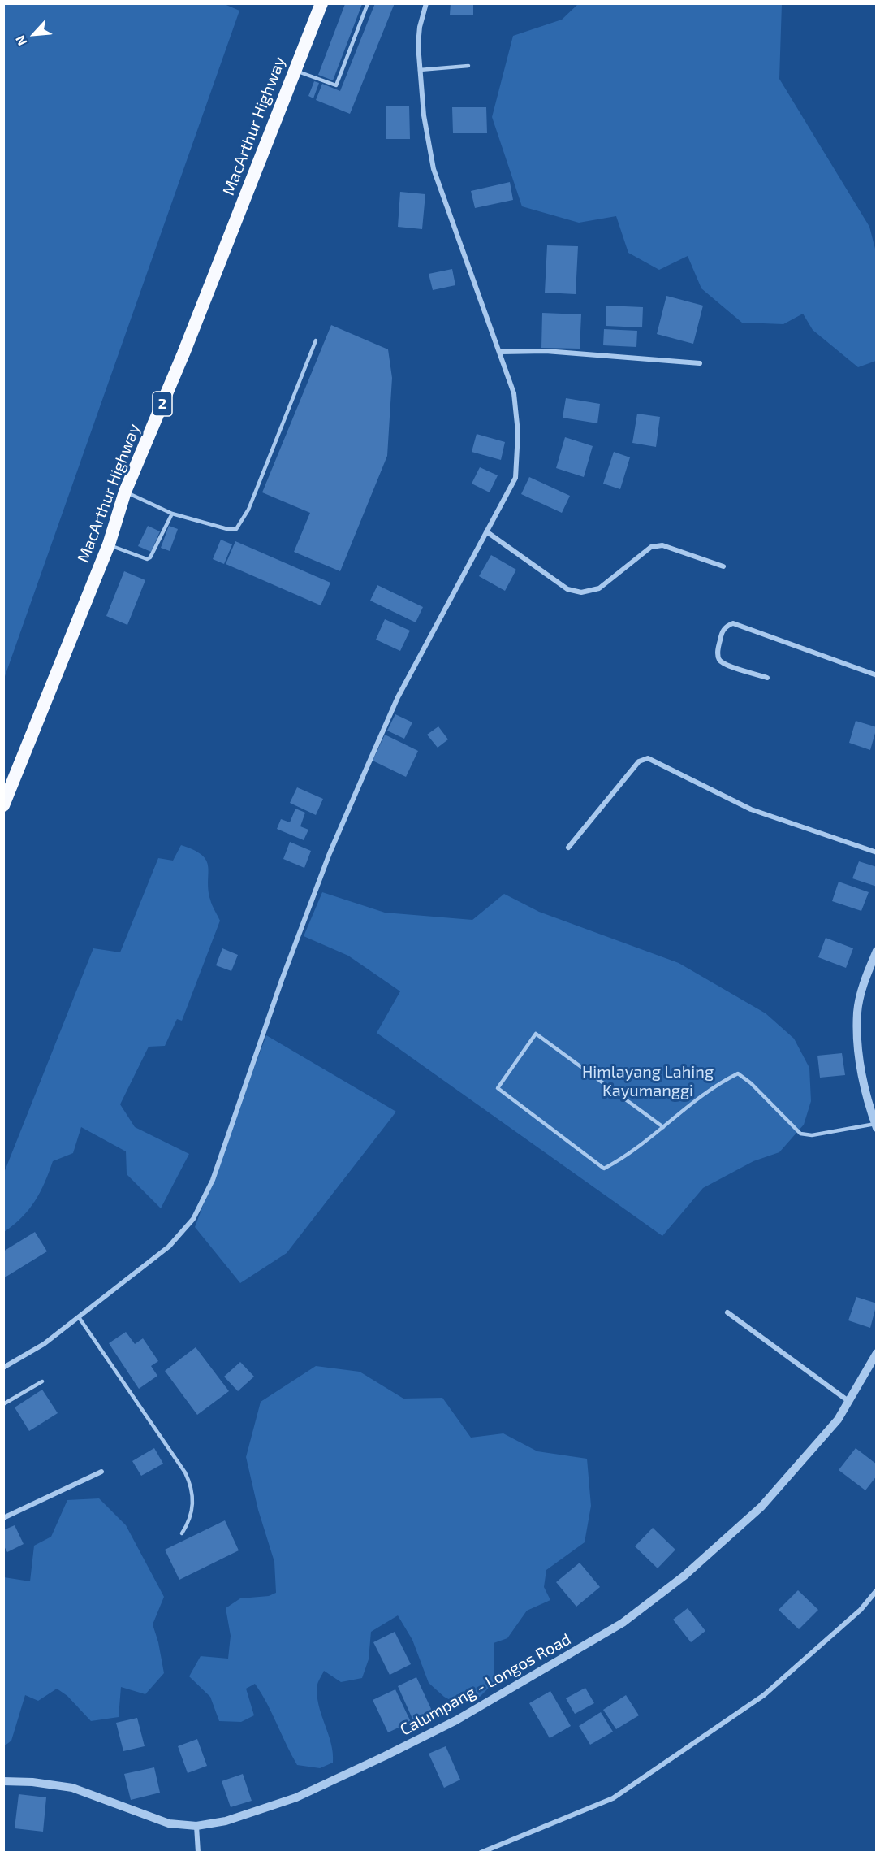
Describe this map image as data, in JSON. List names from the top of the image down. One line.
{"streets":{"highway":["MacArthur Highway","2"],"street":["Calumpang - Longos Road"]},"parks":["Himlayang Lahing Kayumanggi"],"north":"bottom left"}
